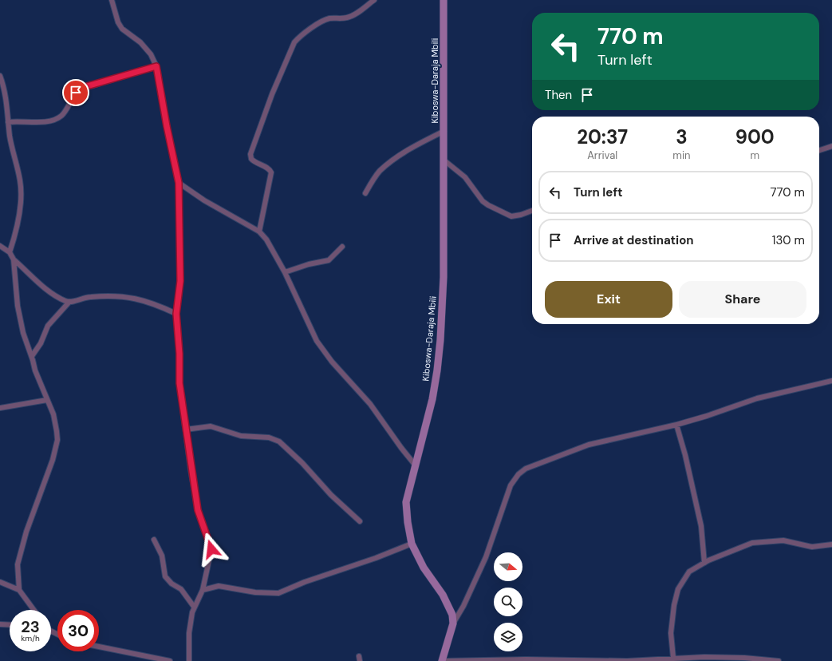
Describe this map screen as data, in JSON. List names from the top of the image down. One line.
{"streets":{"main road":["Kiboswa-Daraja Mbili"]},"north":"right","page":{"turn":["770 m","Turn left"],"then":"Then","eta":["20:37","Arrival","3","min","900","m"],"list":[{"name":"Turn left","value":"770 m"},{"name":"Arrive at destination","value":"130 m"}],"buttons":["Exit","Share"],"speed":"23 km/h","limit":"30"}}
